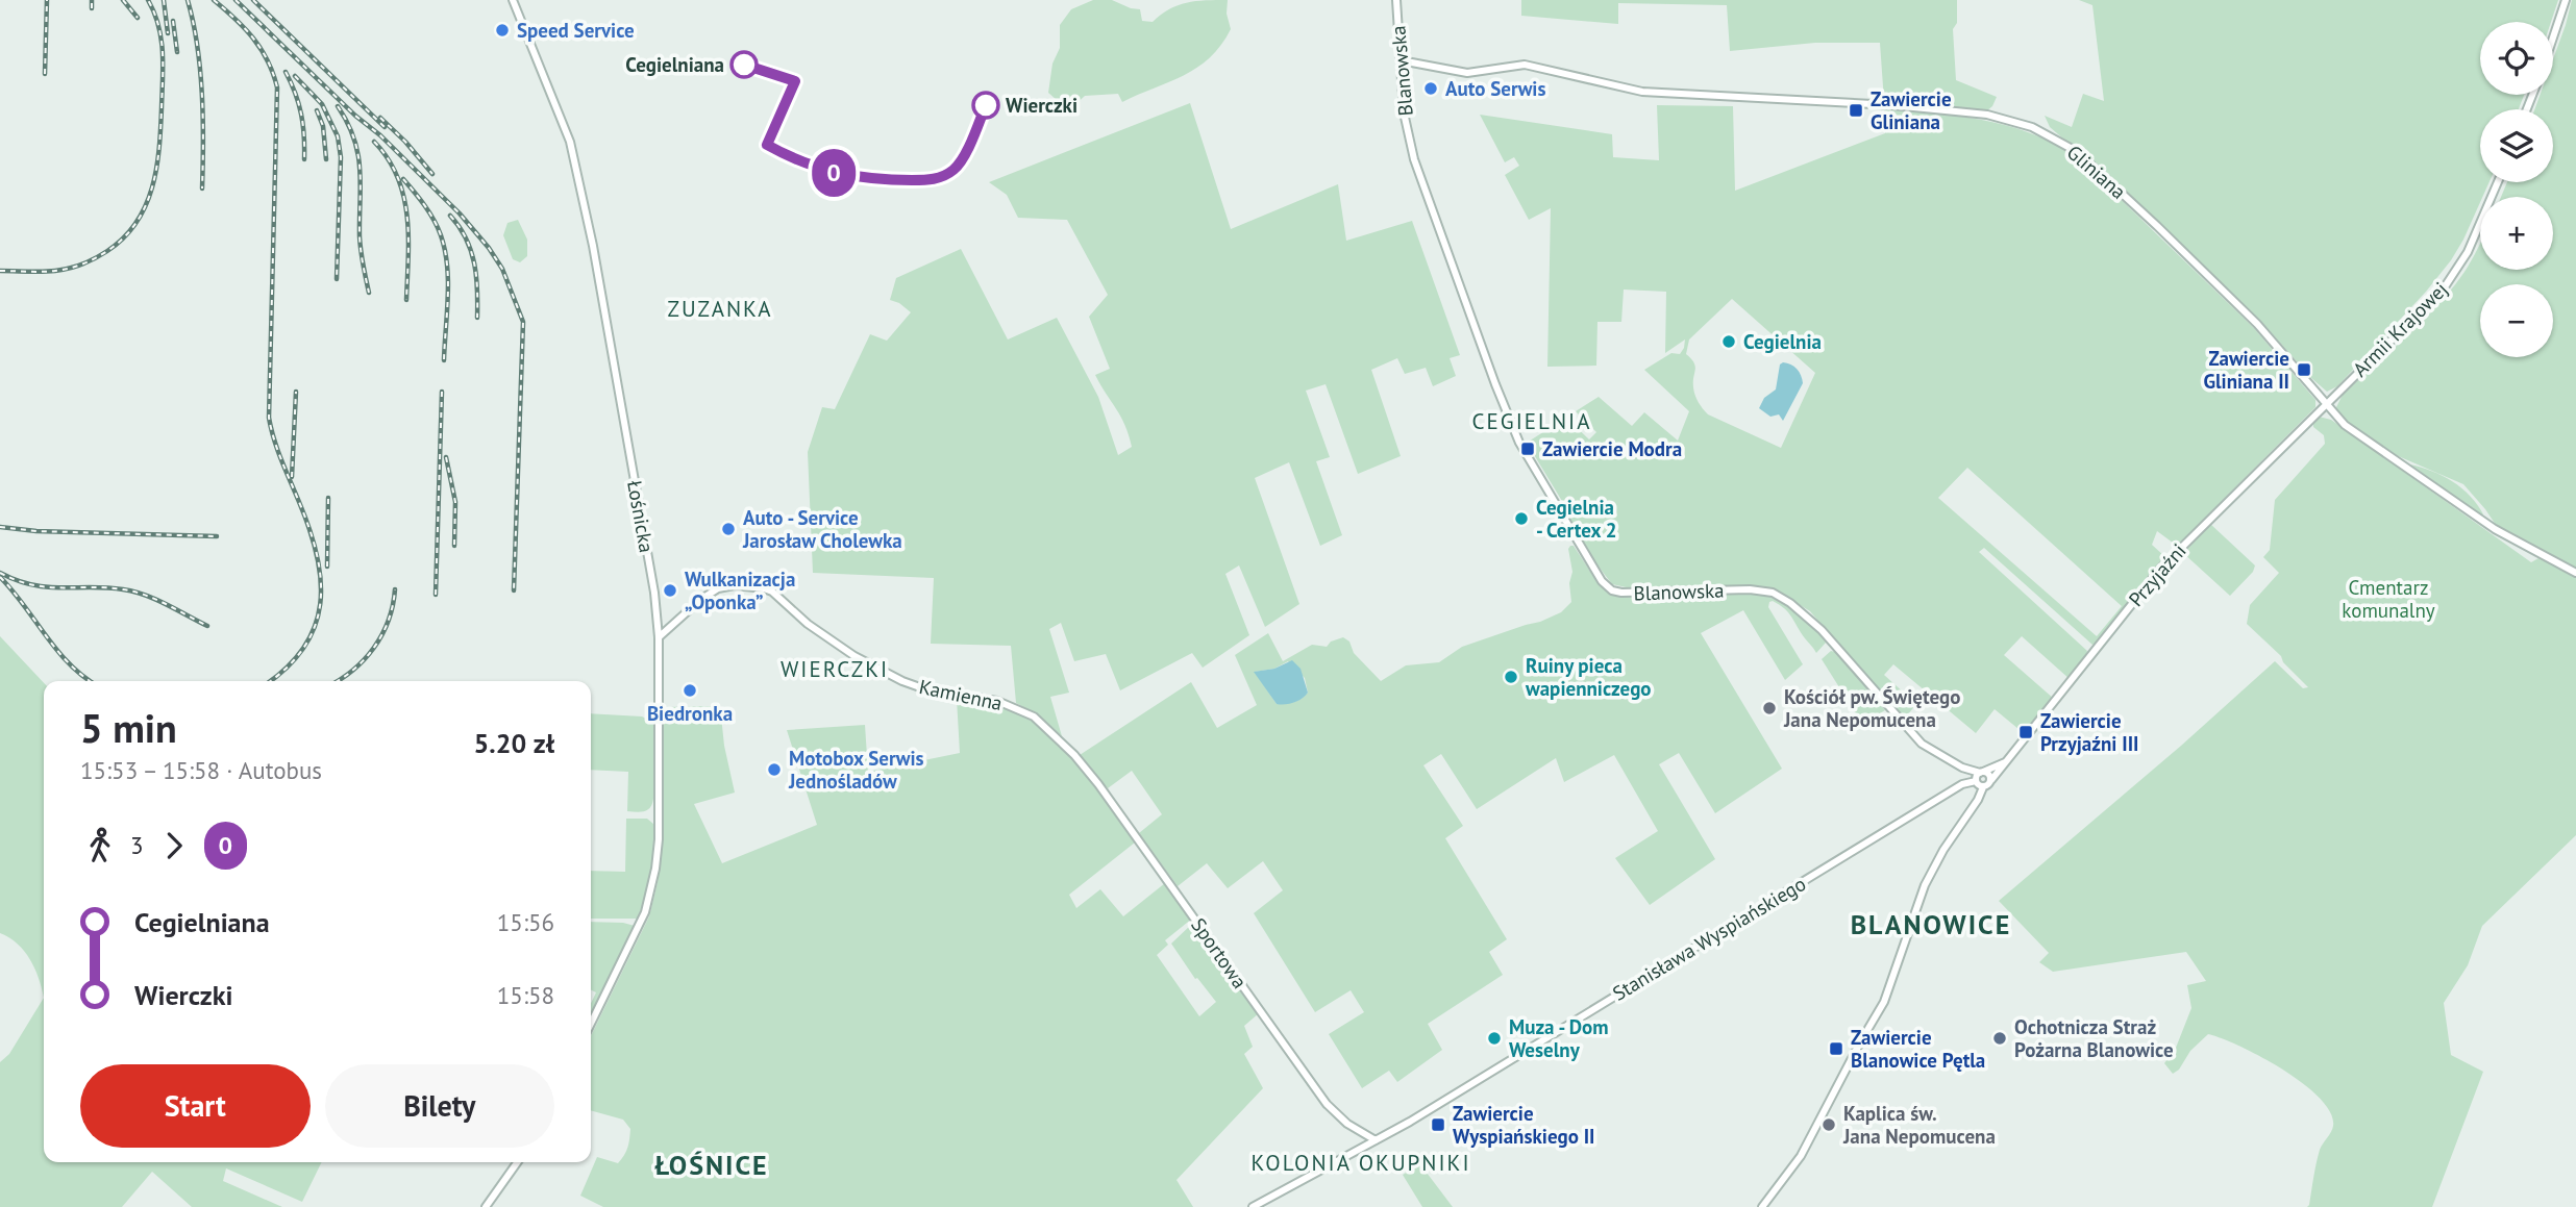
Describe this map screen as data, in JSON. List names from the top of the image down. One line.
{"streets":{"street":["Blanowska","Gliniana","Armii Krajowej","Łośnicka","Przyjaźni","Kamienna","Stanisława Wyspiańskiego","Sportowa"]},"crossings":[["Blanowska","Gliniana"],["Blanowska","Przyjaźni"],["Blanowska","Stanisława Wyspiańskiego"],["Gliniana","Armii Krajowej"],["Gliniana","Przyjaźni"],["Armii Krajowej","Przyjaźni"],["Łośnicka","Kamienna"],["Kamienna","Sportowa"],["Stanisława Wyspiańskiego","Sportowa"]],"districts":["ZUZANKA","CEGIELNIA","WIERCZKI","BLANOWICE","KOLONIA OKUPNIKI","ŁOŚNICE"],"parks":["Cmentarz komunalny"],"places":{"other":["Speed Service","Cegielniana","Auto Serwis","Wierczki","Cegielnia","Cegielnia - Certex 2","Auto - Service Jarosław Cholewka","Wulkanizacja „Oponka”","Ruiny pieca wapienniczego","Biedronka","Kościół pw. Świętego Jana Nepomucena","Motobox Serwis Jednośladów","Muza - Dom Weselny","Ochotnicza Straż Pożarna Blanowice","Kaplica św. Jana Nepomucena"],"transit":["Zawiercie Gliniana","Zawiercie Gliniana II","Zawiercie Modra","Zawiercie Przyjaźni III","Zawiercie Blanowice Pętla","Zawiercie Wyspiańskiego II"]},"lines":["bus line 0"],"page":{"on_map":"0","map_buttons":["+","−"],"heading":["5 min","15:53 – 15:58 · Autobus","5.20 zł"],"legs":["3","0"],"list":[{"name":"Cegielniana","value":"15:56"},{"name":"Wierczki","value":"15:58"}],"buttons":["Start","Bilety"]}}
